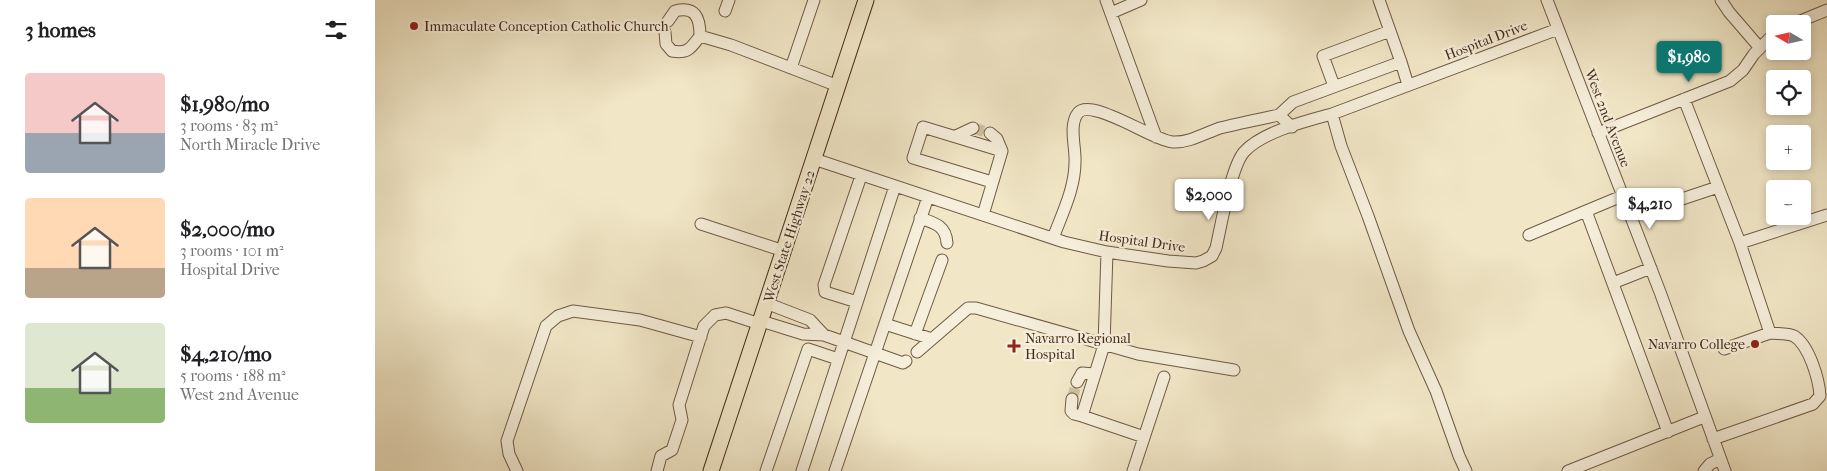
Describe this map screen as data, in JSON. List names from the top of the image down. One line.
{"streets":{"main road":["West State Highway 22"],"street":["Hospital Drive","West 2nd Avenue"]},"crossings":[["Hospital Drive","West 2nd Avenue"],["Hospital Drive","West State Highway 22"]],"places":{"other":["Immaculate Conception Catholic Church","Navarro College"],"health":["Navarro Regional Hospital"]},"north":"left","page":{"heading":"3 homes","map_buttons":["+","−"],"price":["$1,980","$2,000","$4,210"],"list":[{"name":"$1,980/mo","note":"3 rooms · 83 m² · North Miracle Drive"},{"name":"$2,000/mo","note":"3 rooms · 101 m² · Hospital Drive"},{"name":"$4,210/mo","note":"5 rooms · 188 m² · West 2nd Avenue"}]}}
